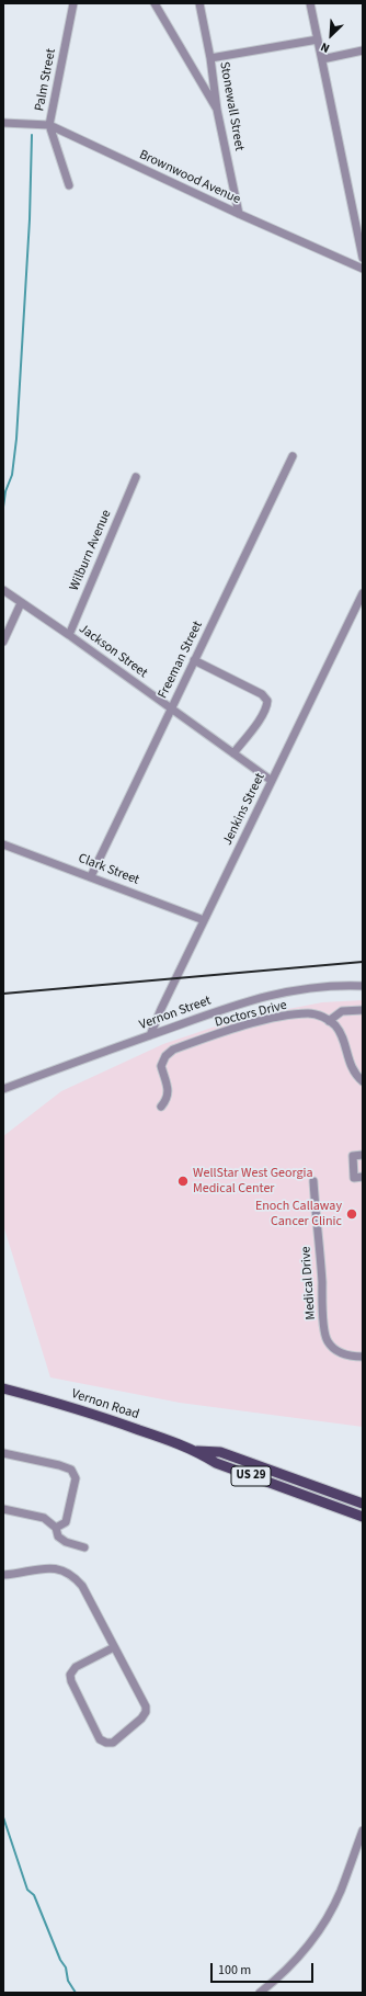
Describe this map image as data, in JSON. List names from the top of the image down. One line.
{"streets":{"main road":["Vernon Road","US 29"],"street":["Palm Street","Stonewall Street","Brownwood Avenue","Wilburn Avenue","Jackson Street","Freeman Street","Jenkins Street","Clark Street","Vernon Street","Doctors Drive","Medical Drive"]},"crossings":[["Palm Street","Brownwood Avenue"],["Stonewall Street","Brownwood Avenue"],["Wilburn Avenue","Jackson Street"],["Jackson Street","Freeman Street"],["Jackson Street","Jenkins Street"],["Freeman Street","Clark Street"],["Jenkins Street","Clark Street"],["Jenkins Street","Vernon Street"]],"places":["WellStar West Georgia Medical Center","Enoch Callaway Cancer Clinic"],"scale_bar":"100 m","north":"bottom left"}
